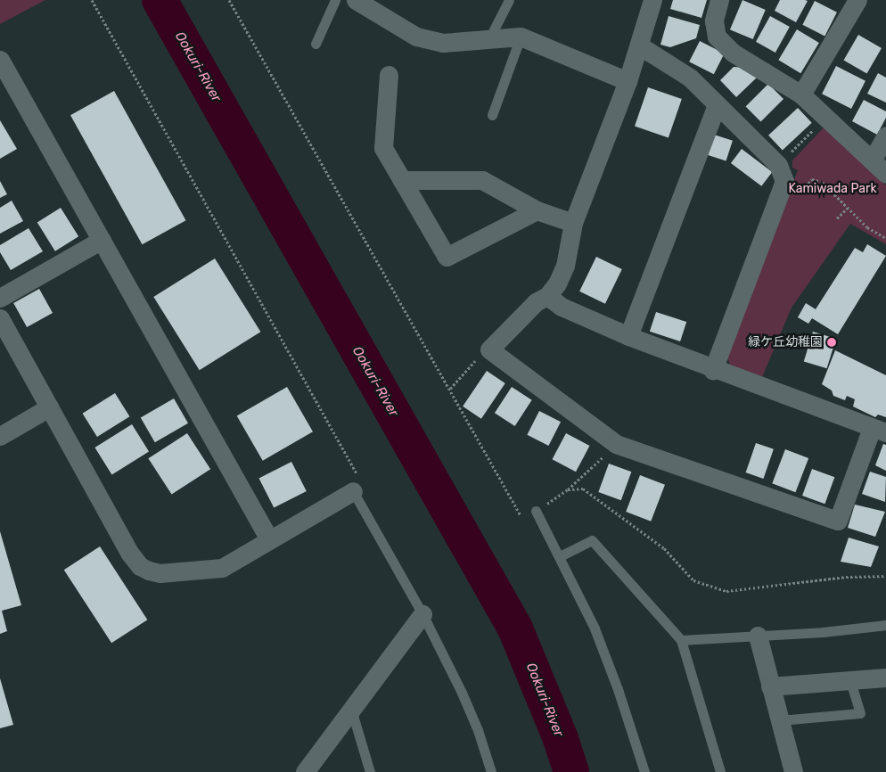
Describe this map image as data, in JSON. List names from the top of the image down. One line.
{"water":["Ookuri-River"],"parks":["Kamiwada Park"],"places":["緑ケ丘幼稚園"]}
